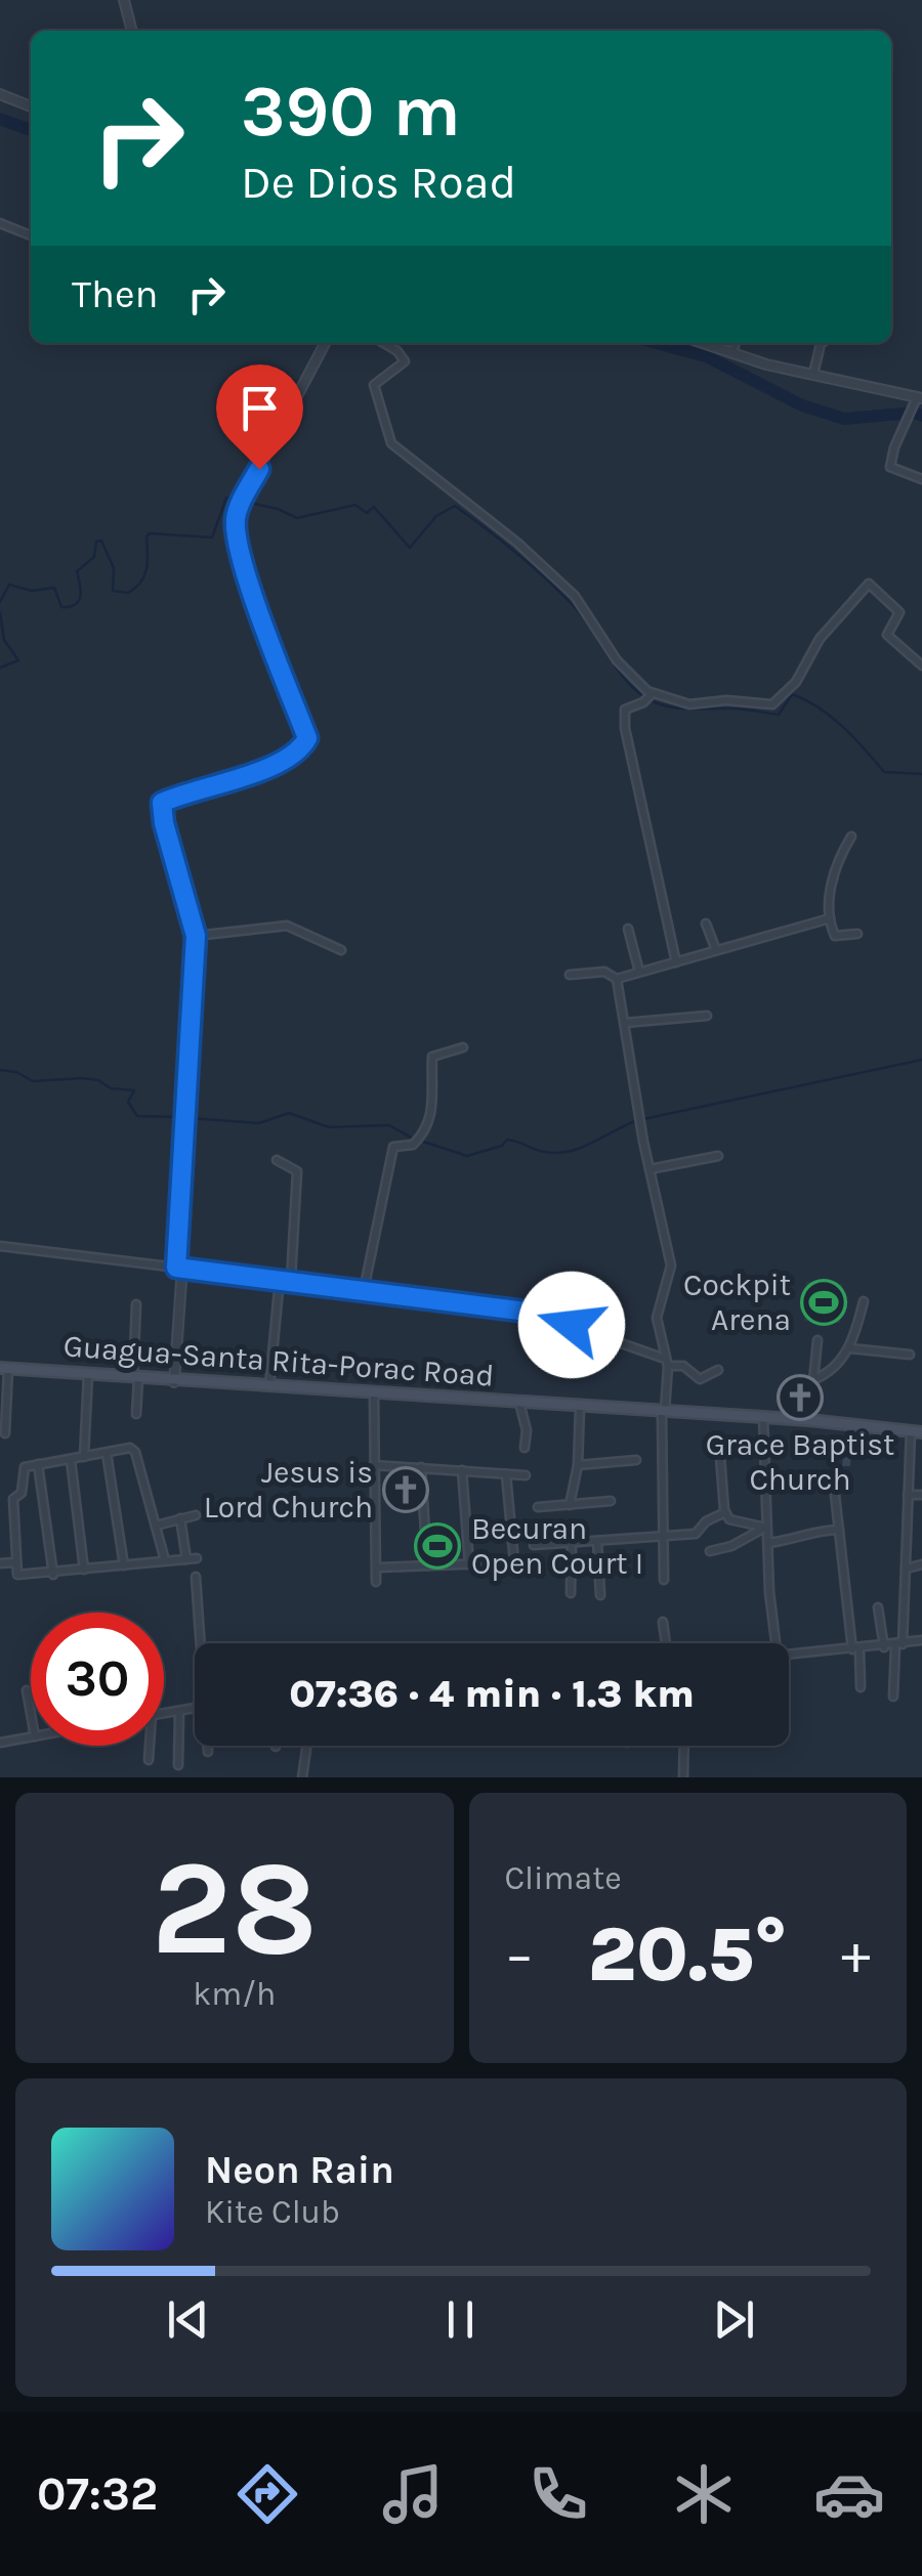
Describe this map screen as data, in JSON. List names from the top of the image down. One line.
{"streets":{"main road":["Guagua-Santa Rita-Porac Road"]},"places":{"sports":["Cockpit Arena","Becuran Open Court I"],"church":["Grace Baptist Church","Jesus is Lord Church"]},"page":{"turn":["390 m","De Dios Road"],"then":"Then","limit":"30","trip":"07:36 · 4 min · 1.3 km","tile":[["28","km/h"],"Climate"],"heat":["−","20.5°","+"],"song":["Neon Rain","Kite Club"],"tabs":"07:32"}}
